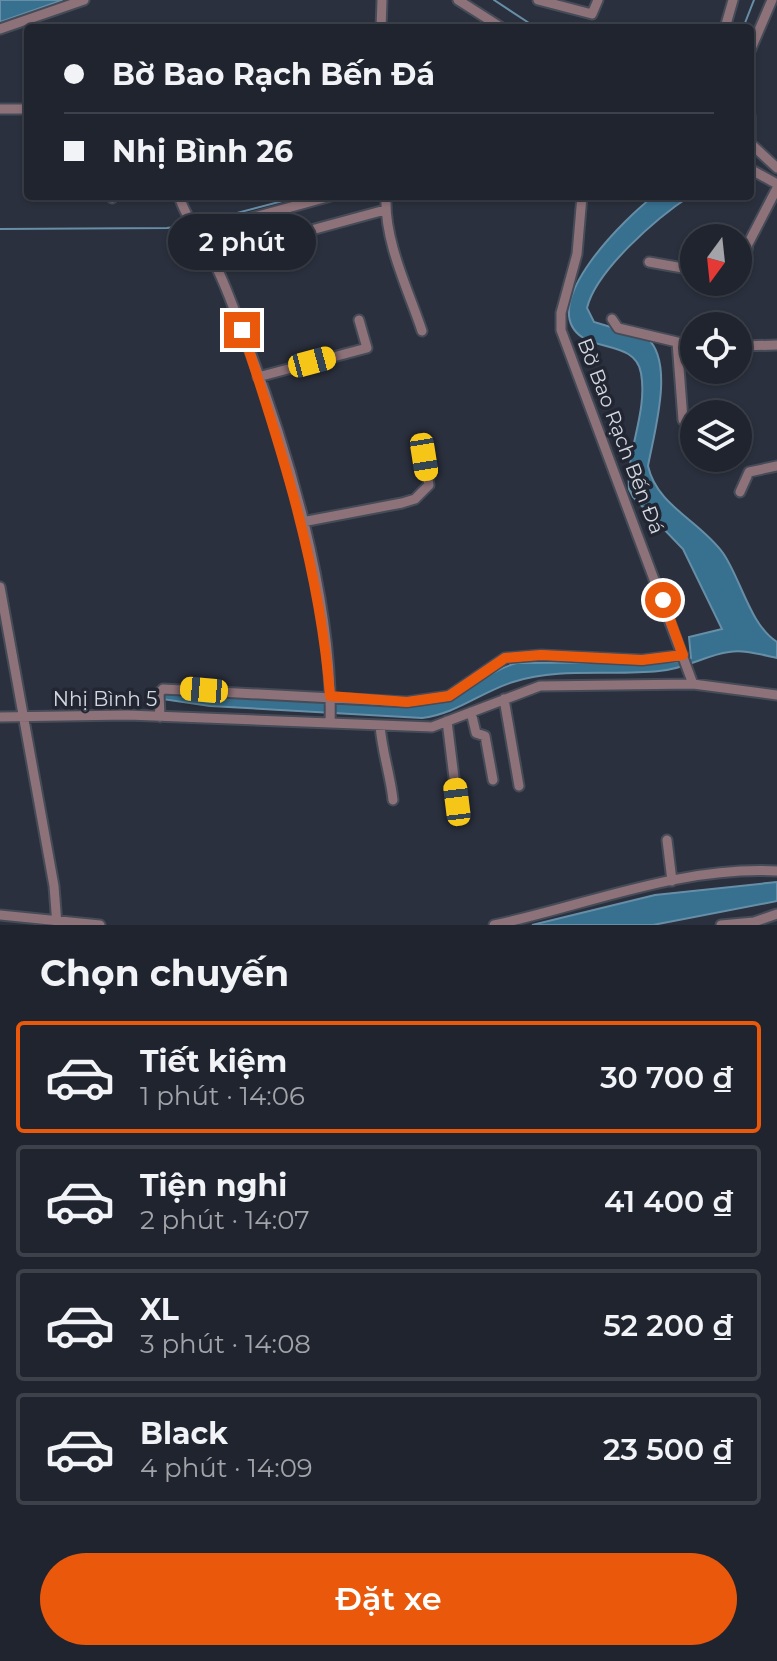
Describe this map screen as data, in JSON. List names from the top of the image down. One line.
{"streets":{"street":["Bờ Bao Rạch Bến Đá","Nhị Bình 5"]},"crossings":[["Bờ Bao Rạch Bến Đá","Nhị Bình 5"]],"north":"bottom","page":{"banner":["Bờ Bao Rạch Bến Đá","Nhị Bình 26"],"bubble":"2 phút","heading":"Chọn chuyến","list":[{"name":"Tiết kiệm","note":"1 phút · 14:06","value":"30 700 ₫"},{"name":"Tiện nghi","note":"2 phút · 14:07","value":"41 400 ₫"},{"name":"XL","note":"3 phút · 14:08","value":"52 200 ₫"},{"name":"Black","note":"4 phút · 14:09","value":"23 500 ₫"}],"buttons":"Đặt xe"}}
